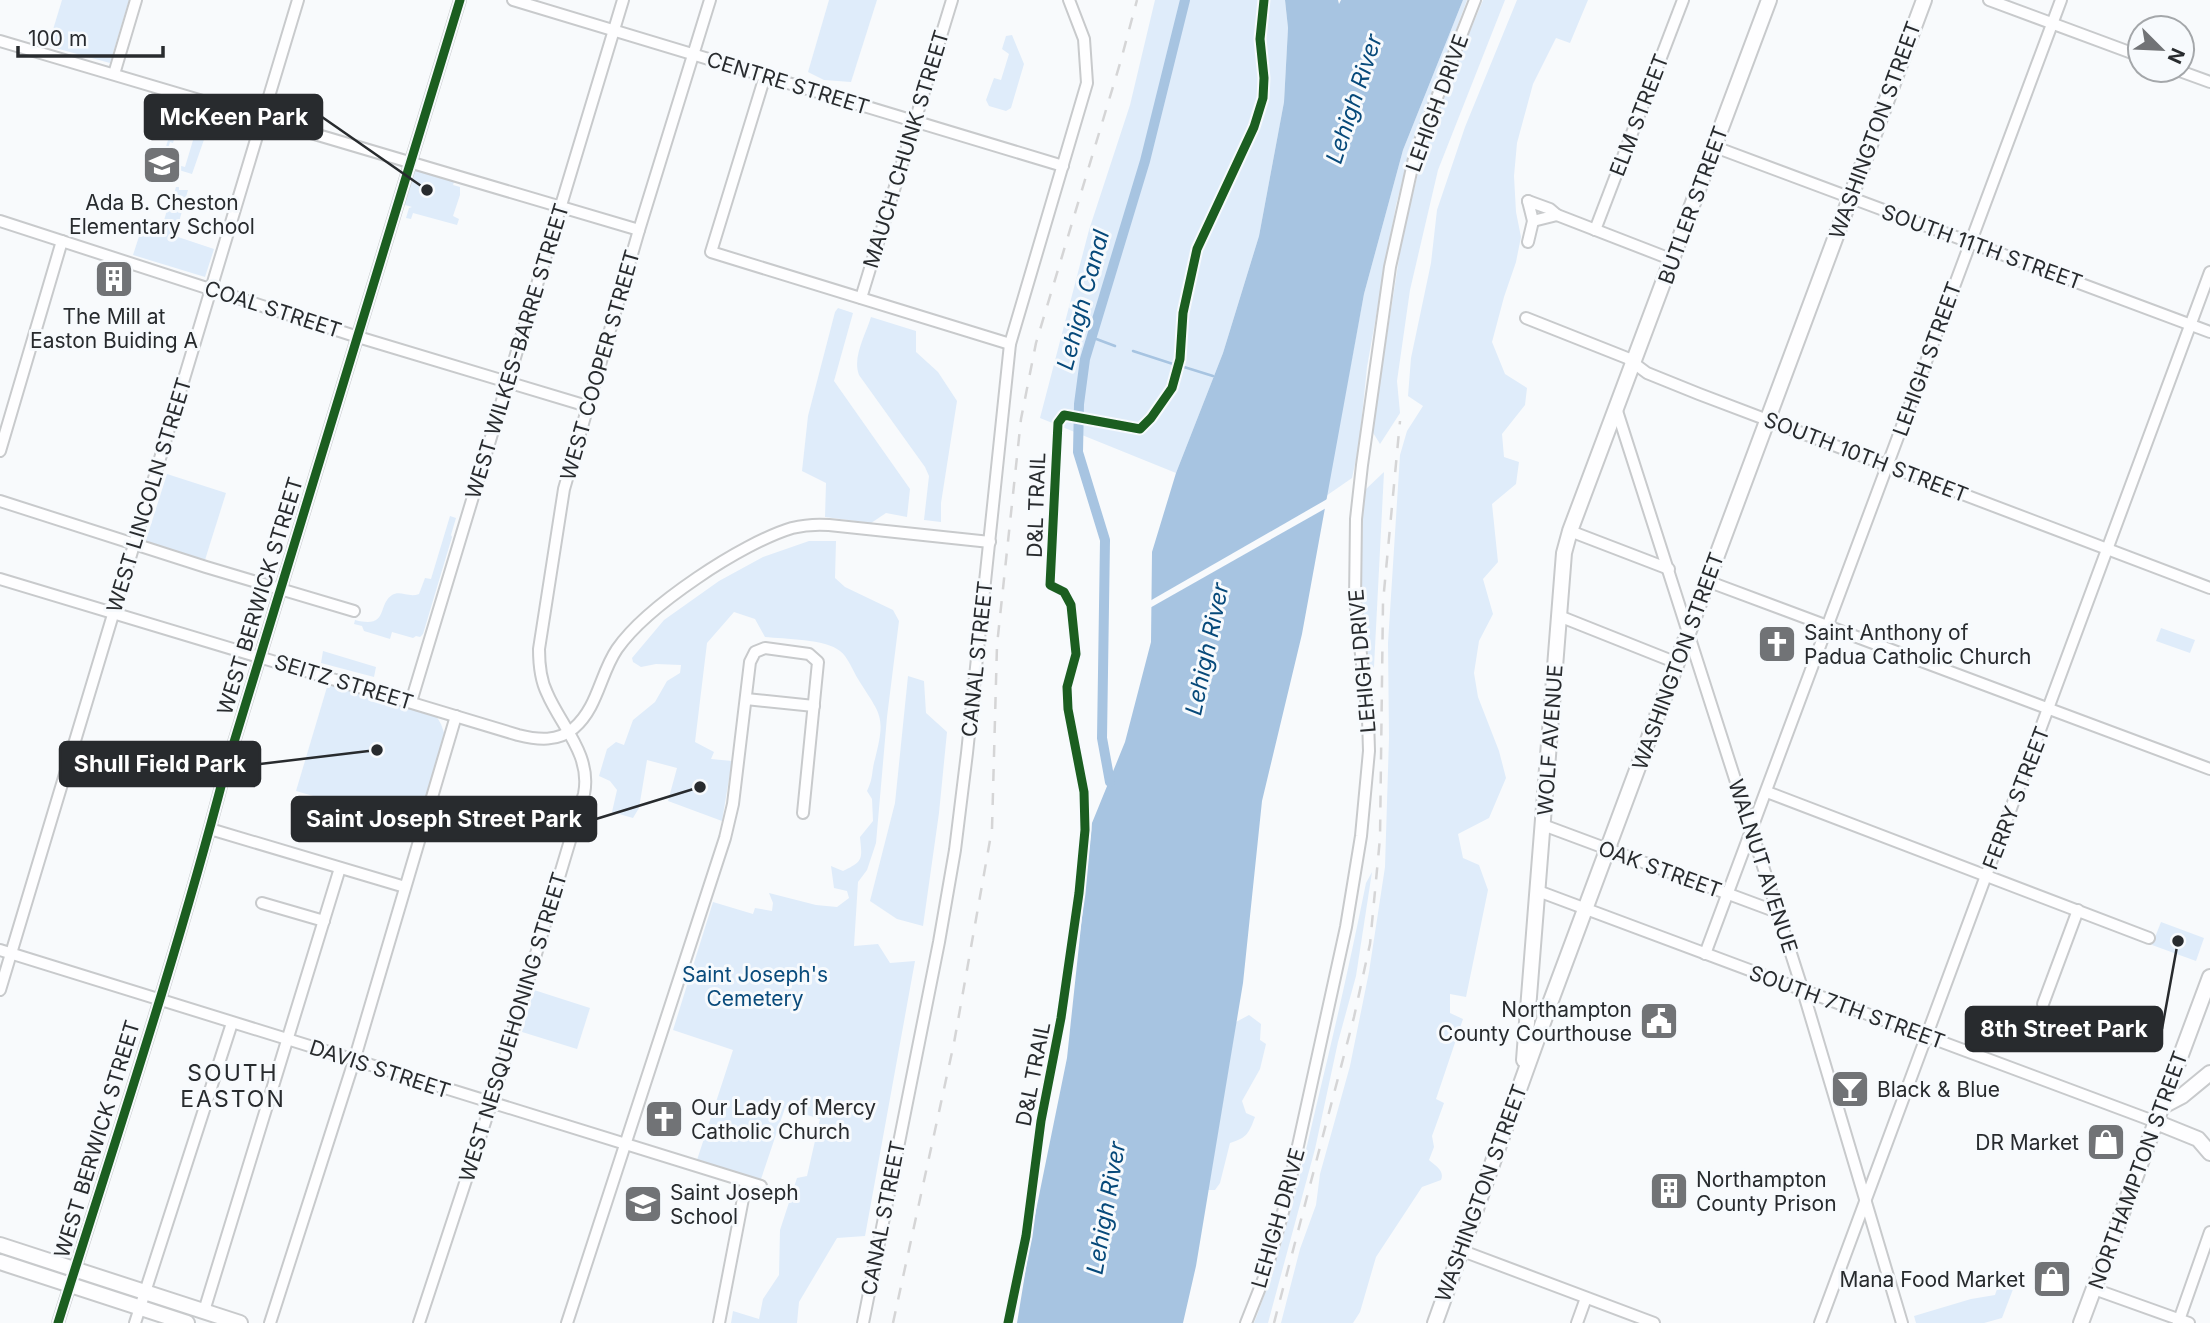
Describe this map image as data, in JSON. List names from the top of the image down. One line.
{"streets":{"main road":["WASHINGTON STREET","BUTLER STREET","WOLF AVENUE","NORTHAMPTON STREET"],"street":["CENTRE STREET","LEHIGH DRIVE","ELM STREET","MAUCH CHUNK STREET","SOUTH 11TH STREET","COAL STREET","WEST WILKES-BARRE STREET","LEHIGH STREET","WEST COOPER STREET","SOUTH 10TH STREET","WEST LINCOLN STREET","WEST BERWICK STREET","CANAL STREET","SEITZ STREET","FERRY STREET","WALNUT AVENUE","OAK STREET","SOUTH 7TH STREET","WEST NESQUEHONING STREET","DAVIS STREET"],"cycle path":["D&L TRAIL"]},"crossings":[["CENTRE STREET","MAUCH CHUNK STREET"],["CENTRE STREET","WEST WILKES-BARRE STREET"],["CENTRE STREET","WEST COOPER STREET"],["CENTRE STREET","CANAL STREET"],["WASHINGTON STREET","SOUTH 11TH STREET"],["WASHINGTON STREET","SOUTH 10TH STREET"],["WASHINGTON STREET","WOLF AVENUE"],["WASHINGTON STREET","WALNUT AVENUE"],["WASHINGTON STREET","OAK STREET"],["WASHINGTON STREET","SOUTH 7TH STREET"],["BUTLER STREET","SOUTH 11TH STREET"],["BUTLER STREET","SOUTH 10TH STREET"],["BUTLER STREET","WOLF AVENUE"],["BUTLER STREET","WALNUT AVENUE"],["SOUTH 11TH STREET","LEHIGH STREET"],["SOUTH 11TH STREET","FERRY STREET"],["COAL STREET","WEST WILKES-BARRE STREET"],["COAL STREET","WEST COOPER STREET"],["COAL STREET","WEST LINCOLN STREET"],["COAL STREET","WEST BERWICK STREET"],["WEST WILKES-BARRE STREET","SEITZ STREET"],["LEHIGH STREET","SOUTH 10TH STREET"],["LEHIGH STREET","WALNUT AVENUE"],["LEHIGH STREET","OAK STREET"],["LEHIGH STREET","SOUTH 7TH STREET"],["WEST COOPER STREET","SEITZ STREET"],["WEST COOPER STREET","WEST NESQUEHONING STREET"],["SOUTH 10TH STREET","FERRY STREET"],["WEST LINCOLN STREET","SEITZ STREET"],["WEST LINCOLN STREET","DAVIS STREET"],["WEST BERWICK STREET","SEITZ STREET"],["WEST BERWICK STREET","DAVIS STREET"],["SEITZ STREET","WEST NESQUEHONING STREET"],["WOLF AVENUE","WALNUT AVENUE"],["WOLF AVENUE","OAK STREET"],["WOLF AVENUE","SOUTH 7TH STREET"],["FERRY STREET","WALNUT AVENUE"],["FERRY STREET","SOUTH 7TH STREET"],["WALNUT AVENUE","OAK STREET"],["WALNUT AVENUE","SOUTH 7TH STREET"],["SOUTH 7TH STREET","NORTHAMPTON STREET"],["WEST NESQUEHONING STREET","DAVIS STREET"]],"districts":["SOUTH EASTON"],"water":["Lehigh River","Lehigh Canal"],"parks":["Saint Joseph's Cemetery"],"places":{"school or university":["Ada B. Cheston Elementary School","Saint Joseph School"],"other":["McKeen Park","Shull Field Park","Saint Joseph Street Park","8th Street Park"],"building":["The Mill at Easton Buiding A","Northampton County Prison"],"church":["Saint Anthony of Padua Catholic Church","Our Lady of Mercy Catholic Church"],"public building":["Northampton County Courthouse"],"bar":["Black & Blue"],"shop":["DR Market","Mana Food Market"]},"scale_bar":"100 m","north":"bottom right"}
